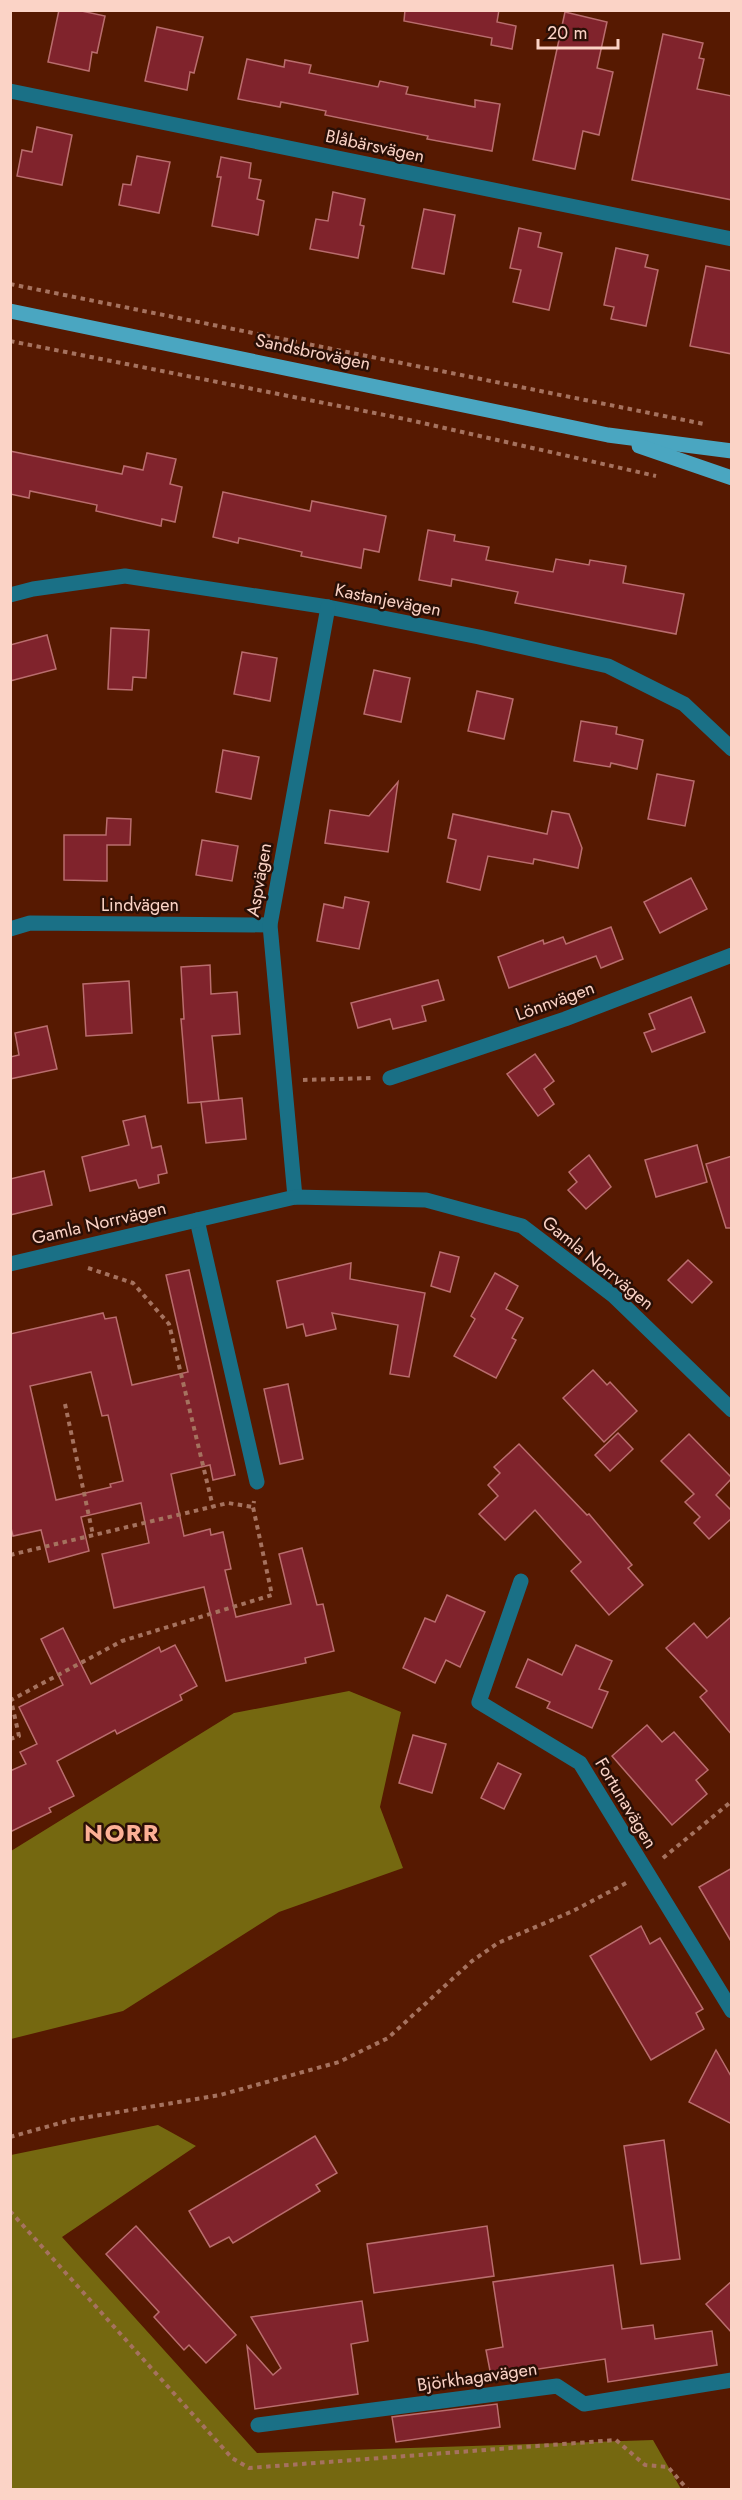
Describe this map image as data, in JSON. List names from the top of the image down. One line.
{"streets":{"main road":["Sandsbrovägen"],"street":["Blåbärsvägen","Kastanjevägen","Aspvägen","Lindvägen","Lönnvägen","Gamla Norrvägen","Fortunavägen","Björkhagavägen"]},"crossings":[["Kastanjevägen","Aspvägen"],["Aspvägen","Lindvägen"],["Aspvägen","Gamla Norrvägen"]],"districts":["NORR"],"scale_bar":"20 m"}
